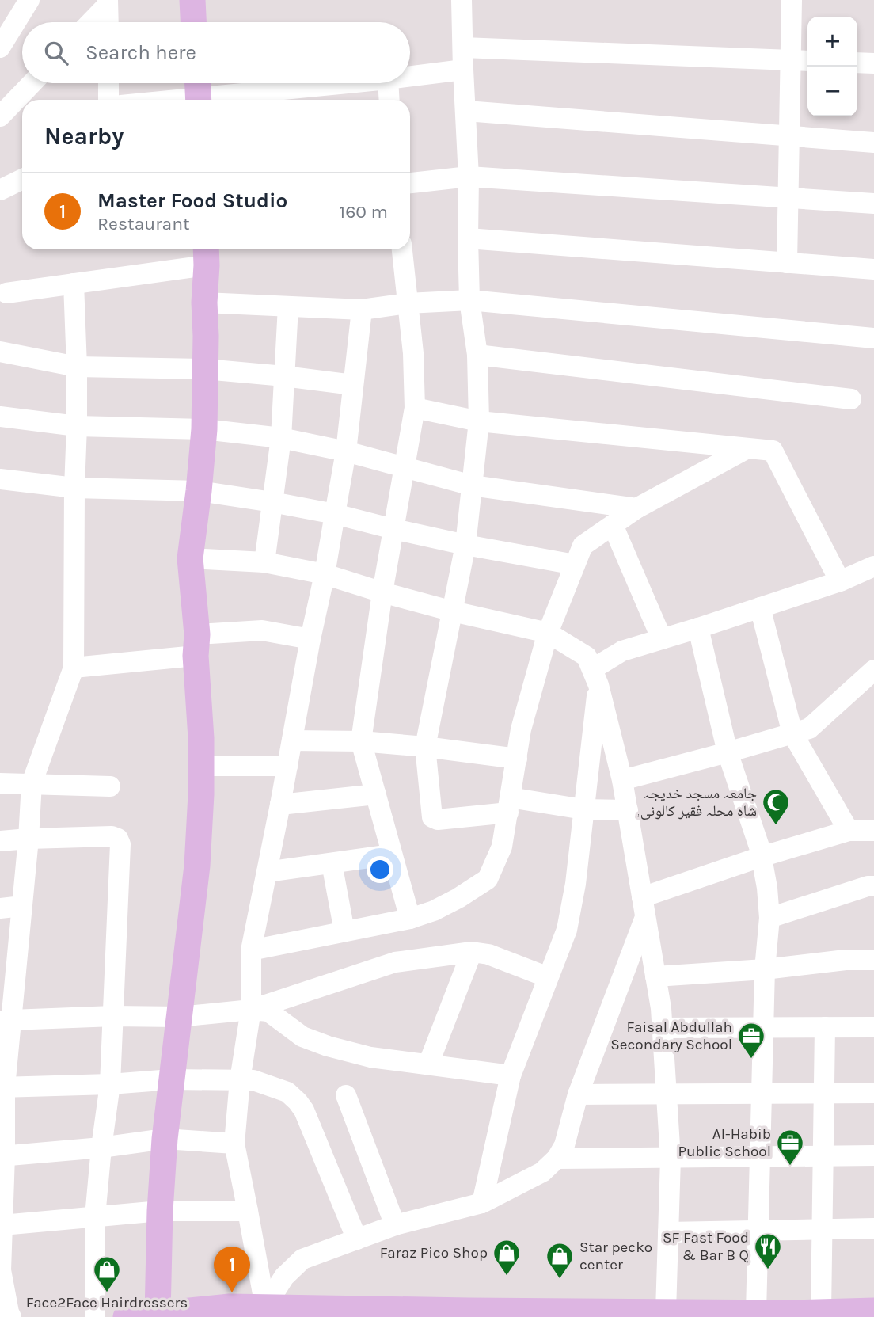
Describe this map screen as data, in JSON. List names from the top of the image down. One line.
{"places":{"mosque":["جامعہ مسجد خدیجہ ,شاہ محلہ فقیر کالونی"],"office":["Faisal Abdullah Secondary School","Al-Habib Public School"],"restaurant":["SF Fast Food & Bar B Q"],"shop":["Faraz Pico Shop","Star pecko center","Face2Face Hairdressers"]},"page":{"map_buttons":["+","−"],"search":"Search here","heading":"Nearby","list":[{"mark":"1","name":"Master Food Studio","note":"Restaurant","value":"160 m"}],"pins":"1"}}
